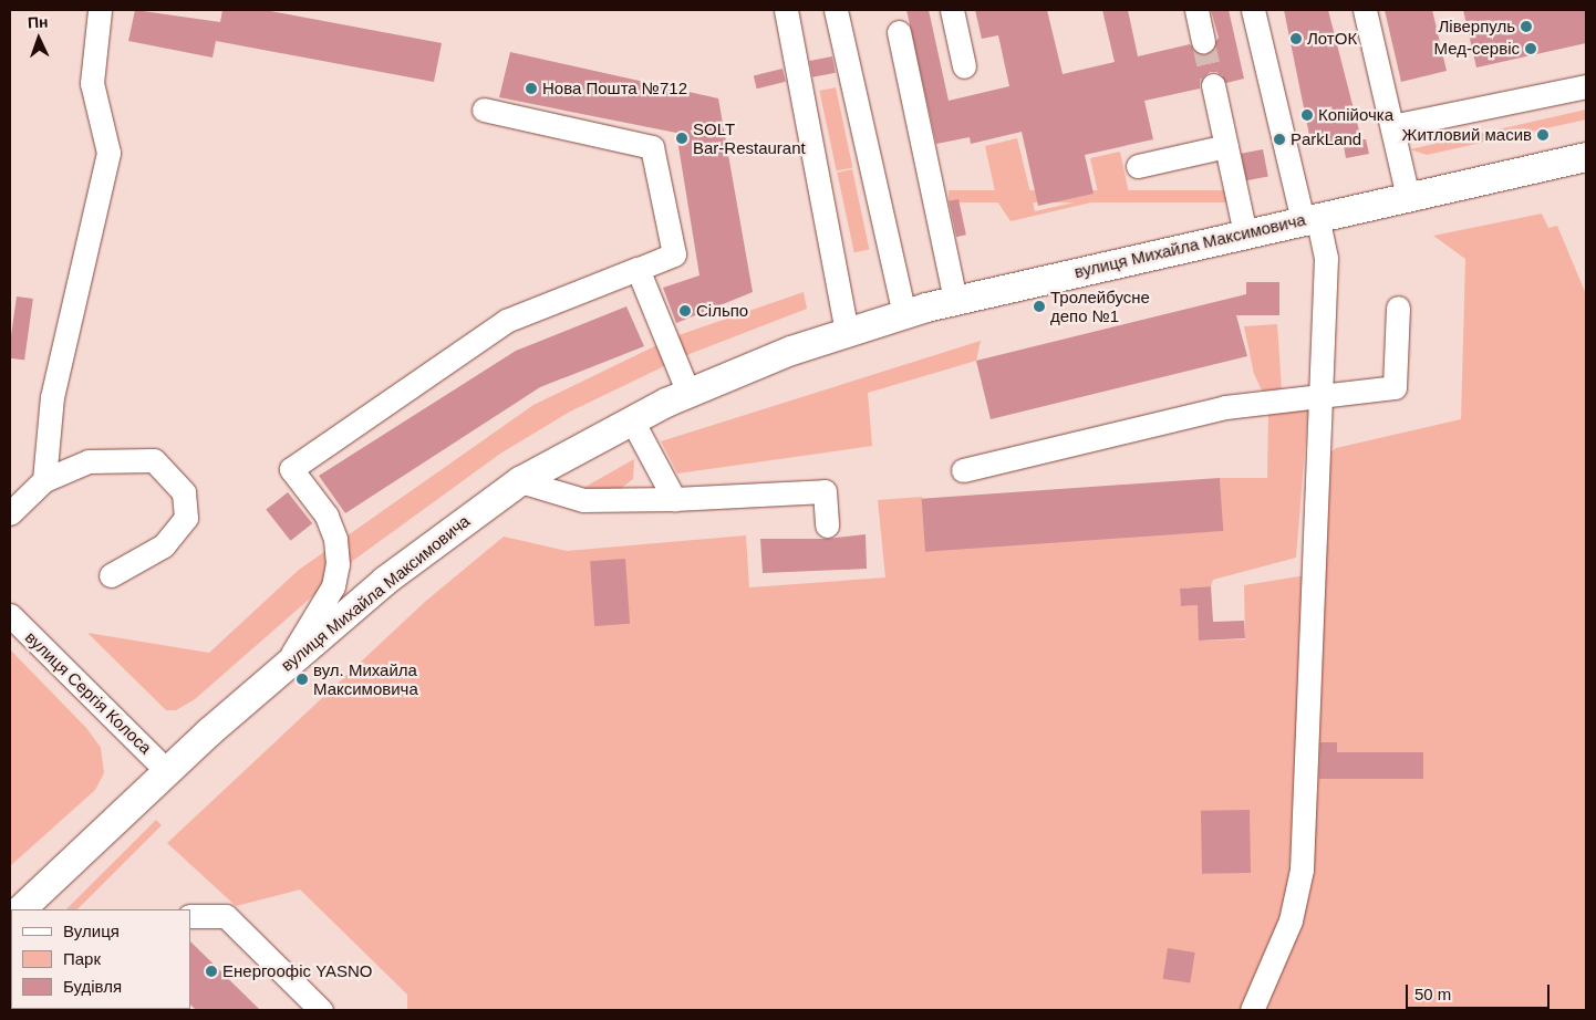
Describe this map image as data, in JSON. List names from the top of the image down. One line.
{"streets":{"main road":["вулиця Михайла Максимовича"],"street":["вулиця Сергія Колоса"]},"crossings":[["вулиця Михайла Максимовича","вулиця Сергія Колоса"]],"places":["Ліверпуль","ЛотОК","Мед-сервіс","Нова Пошта №712","Копійочка","Житловий масив","SOLT Bar-Restaurant","ParkLand","Тролейбусне депо №1","Сільпо","вул. Михайла Максимовича","Енергоофіс YASNO"],"legend":["Вулиця","Парк","Будівля"],"scale_bar":"50 m","north":"top"}
